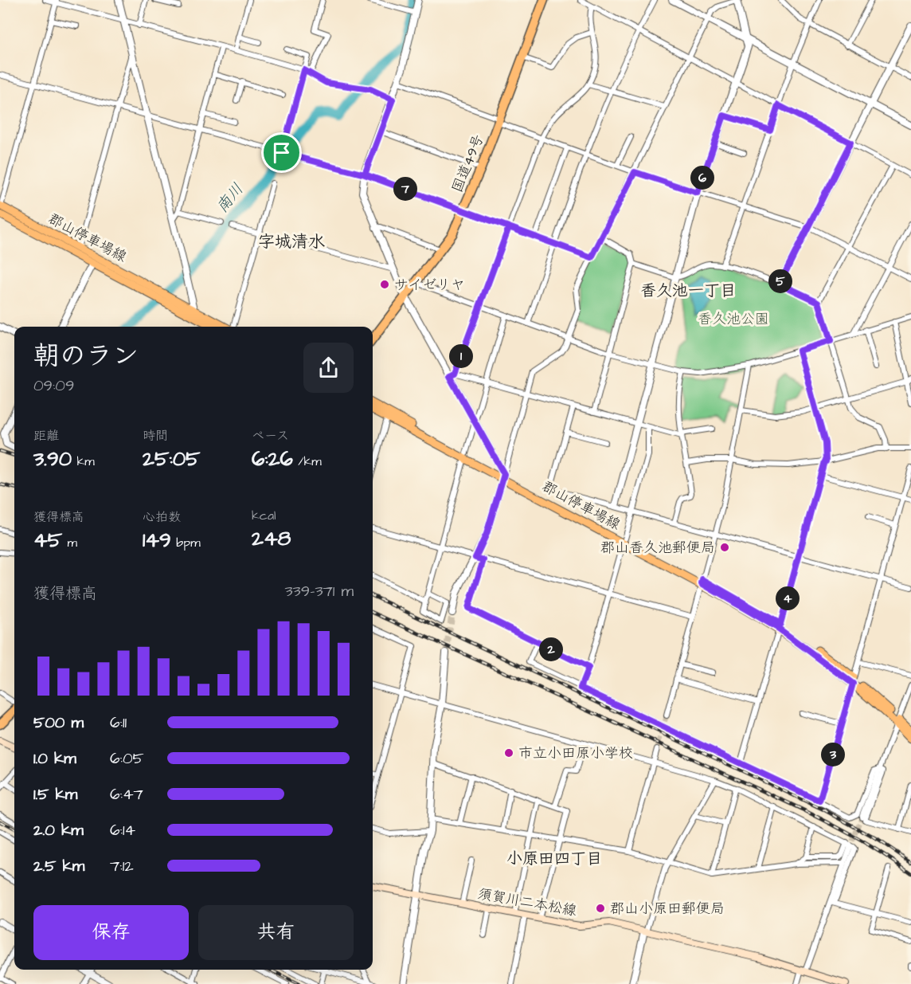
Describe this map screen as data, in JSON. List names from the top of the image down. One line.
{"streets":{"highway":["国道49号"],"main road":["郡山停車場線","須賀川二本松線"]},"districts":["字城清水","香久池一丁目","小原田四丁目"],"water":["南川"],"parks":["香久池公園"],"places":["サイゼリヤ","郡山香久池郵便局","市立小田原小学校","郡山小原田郵便局"],"page":{"pins":["6","7","5","1","4","2","3"],"heading":["朝のラン","09:09"],"stats":[["距離","3.90 km"],["時間","25:05"],["ペース","6:26 /km"],["獲得標高","45 m"],["心拍数","149 bpm"],["kcal","248"]],"chart":["獲得標高","339–371 m"],"list":[{"name":"500 m","note":"6:11"},{"name":"1.0 km","note":"6:05"},{"name":"1.5 km","note":"6:47"},{"name":"2.0 km","note":"6:14"},{"name":"2.5 km","note":"7:12"}],"buttons":["保存","共有"]}}
